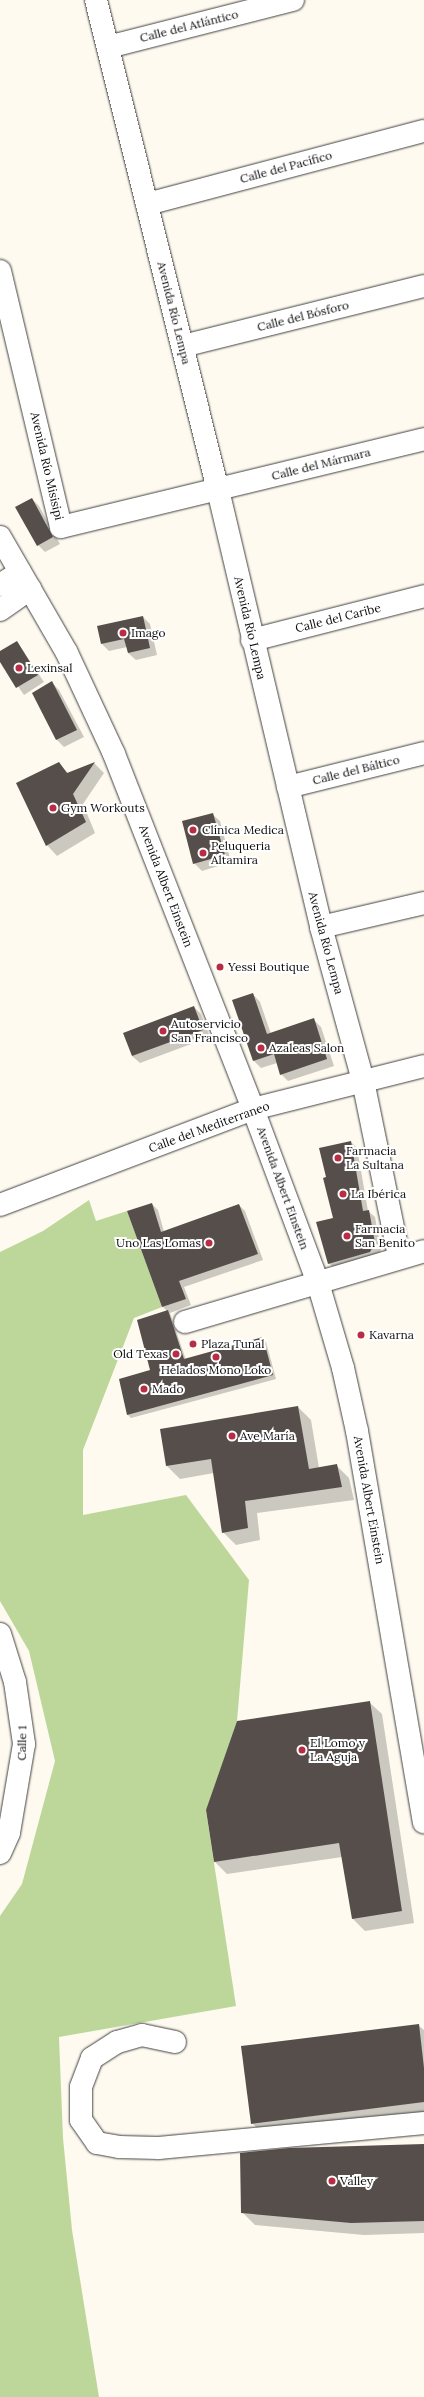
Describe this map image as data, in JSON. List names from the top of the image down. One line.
{"streets":{"street":["Calle del Atlántico","Calle del Pacífico","Avenida Río Lempa","Calle del Bósforo","Calle del Mármara","Avenida Río Misisipi","Calle del Caribe","Calle del Báltico","Avenida Albert Einstein","Calle del Mediterraneo","Calle 1"]},"crossings":[["Calle del Atlántico","Avenida Río Lempa"],["Calle del Pacífico","Avenida Río Lempa"],["Avenida Río Lempa","Calle del Bósforo"],["Avenida Río Lempa","Calle del Mármara"],["Avenida Río Lempa","Avenida Río Misisipi"],["Avenida Río Lempa","Calle del Caribe"],["Avenida Río Lempa","Calle del Báltico"],["Avenida Río Lempa","Calle del Mediterraneo"],["Calle del Mármara","Avenida Río Misisipi"],["Avenida Albert Einstein","Calle del Mediterraneo"]],"places":["Imago","Lexinsal","Gym Workouts","Clínica Medica","Peluqueria Altamira","Yessi Boutique","Autoservicio San Francisco","Azaleas Salon","Farmacia La Sultana","La Ibérica","Farmacia San Benito","Uno Las Lomas","Kavarna","Plaza Tunal","Old Texas","Helados Mono Loko","Mado","Ave María","El Lomo y La Aguja","Valley"]}
